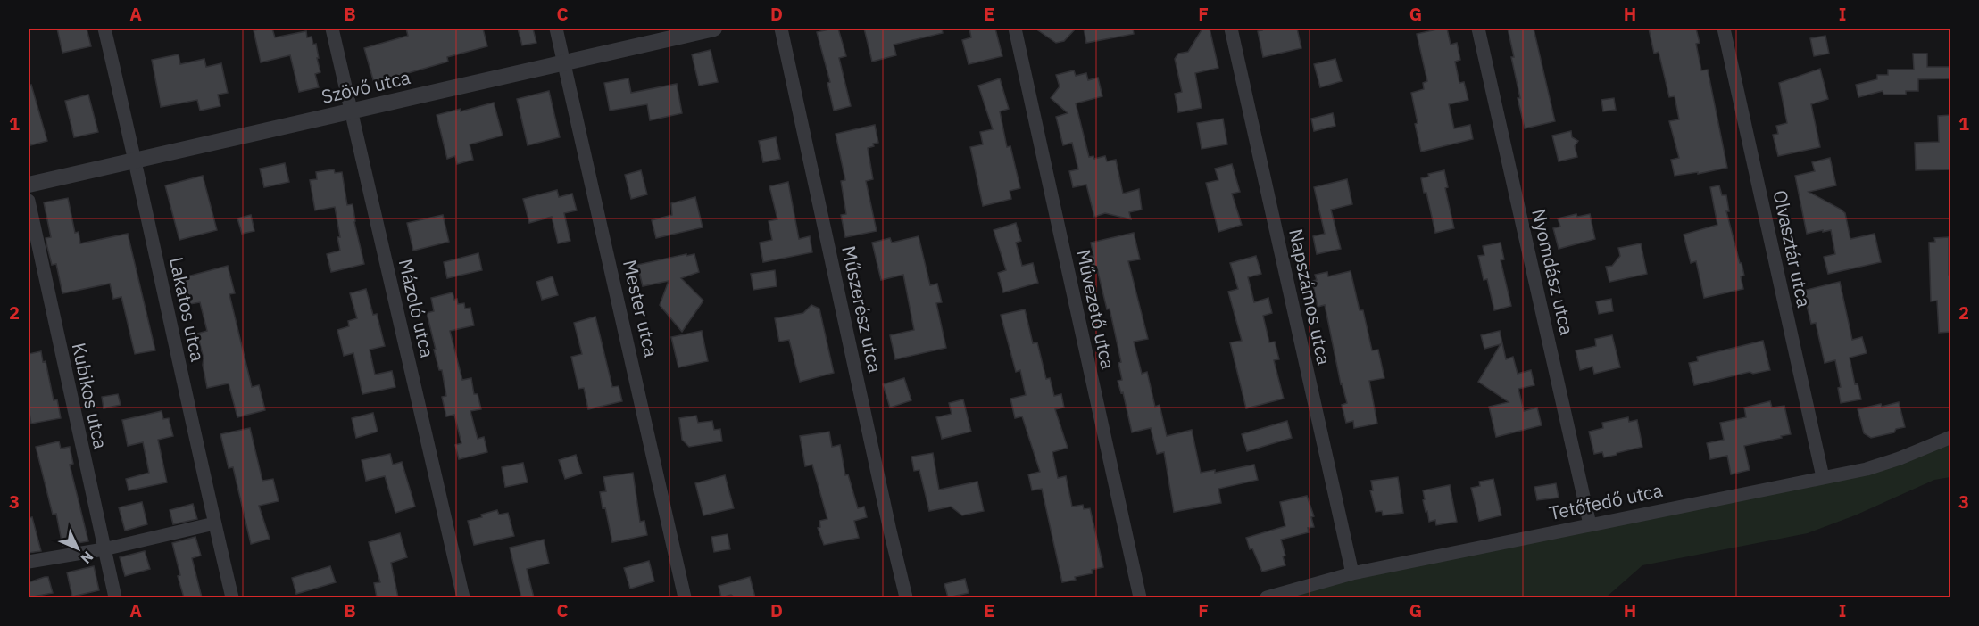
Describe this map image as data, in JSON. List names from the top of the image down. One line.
{"streets":{"street":["Szövő utca","Olvasztár utca","Nyomdász utca","Napszámos utca","Mázoló utca","Mester utca","Lakatos utca","Műszerész utca","Művezető utca","Kubikos utca","Tetőfedő utca"]},"crossings":[["Szövő utca","Mázoló utca"],["Szövő utca","Mester utca"],["Szövő utca","Lakatos utca"],["Olvasztár utca","Tetőfedő utca"],["Nyomdász utca","Tetőfedő utca"],["Napszámos utca","Tetőfedő utca"]],"north":"bottom right","grid":{"columns":["A","B","C","D","E","F","G","H","I"],"rows":["1","2","3"]}}
